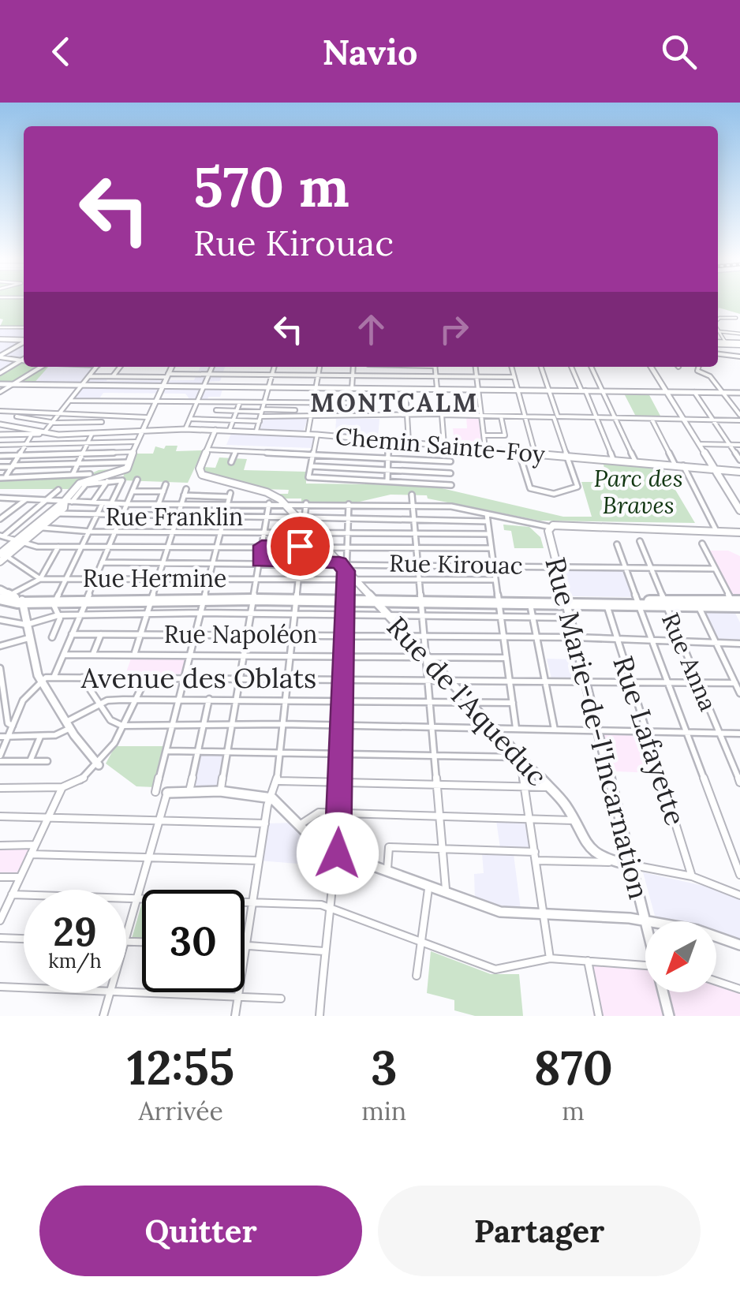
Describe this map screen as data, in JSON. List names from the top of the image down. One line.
{"streets":{"main road":["Chemin Sainte-Foy","Rue de l'Aqueduc","Rue Marie-de-l'Incarnation"],"street":["Rue Franklin","Rue Kirouac","Rue Hermine","Rue Napoléon","Rue Anna","Avenue des Oblats","Rue Lafayette"]},"crossings":[["Rue Franklin","Rue de l'Aqueduc"],["Rue Kirouac","Rue Anna"],["Rue Kirouac","Rue de l'Aqueduc"],["Rue Kirouac","Rue Marie-de-l'Incarnation"],["Rue Hermine","Rue de l'Aqueduc"],["Rue Napoléon","Rue Anna"],["Rue Napoléon","Rue de l'Aqueduc"],["Rue Napoléon","Rue Marie-de-l'Incarnation"],["Rue Napoléon","Rue Lafayette"],["Rue Anna","Avenue des Oblats"],["Avenue des Oblats","Rue de l'Aqueduc"],["Avenue des Oblats","Rue Marie-de-l'Incarnation"],["Avenue des Oblats","Rue Lafayette"]],"districts":["MONTCALM"],"parks":["Parc des Braves"],"north":"bottom left","page":{"header":"Navio","turn":["570 m","Rue Kirouac"],"speed":"29 km/h","limit":"30","eta":["12:55","Arrivée","3","min","870","m"],"buttons":["Quitter","Partager"]}}
